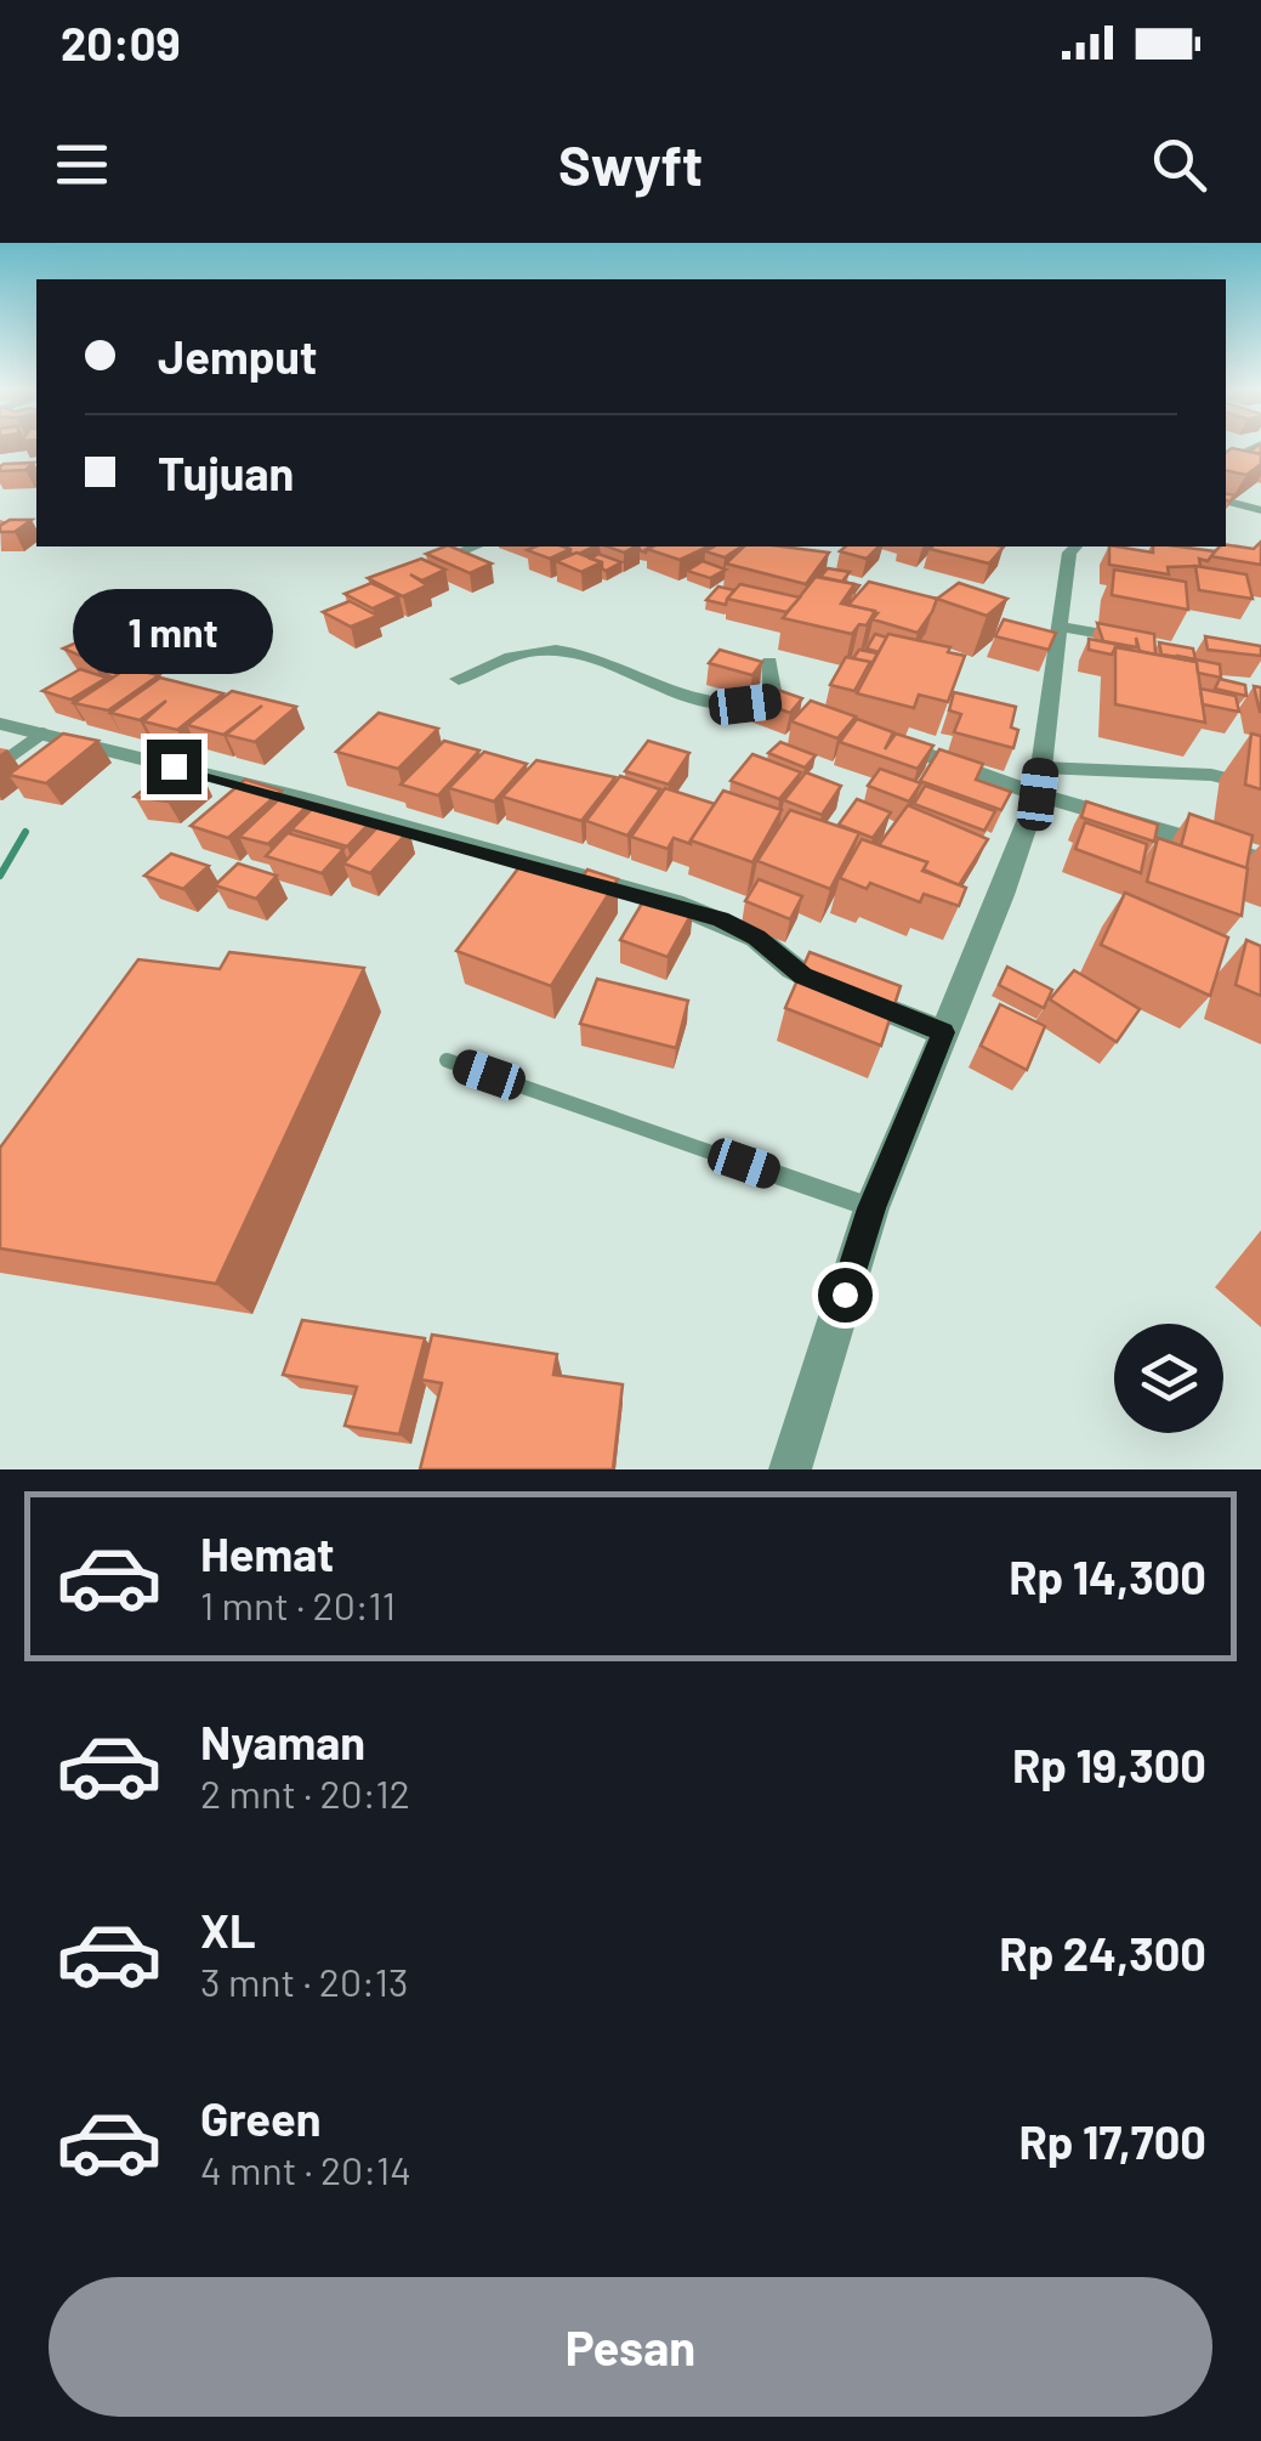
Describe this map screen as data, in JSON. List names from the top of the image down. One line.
{"page":{"status":"20:09","header":"Swyft","banner":["Jemput","Tujuan"],"bubble":"1 mnt","list":[{"name":"Hemat","note":"1 mnt · 20:11","value":"Rp 14,300"},{"name":"Nyaman","note":"2 mnt · 20:12","value":"Rp 19,300"},{"name":"XL","note":"3 mnt · 20:13","value":"Rp 24,300"},{"name":"Green","note":"4 mnt · 20:14","value":"Rp 17,700"}],"buttons":"Pesan"}}
